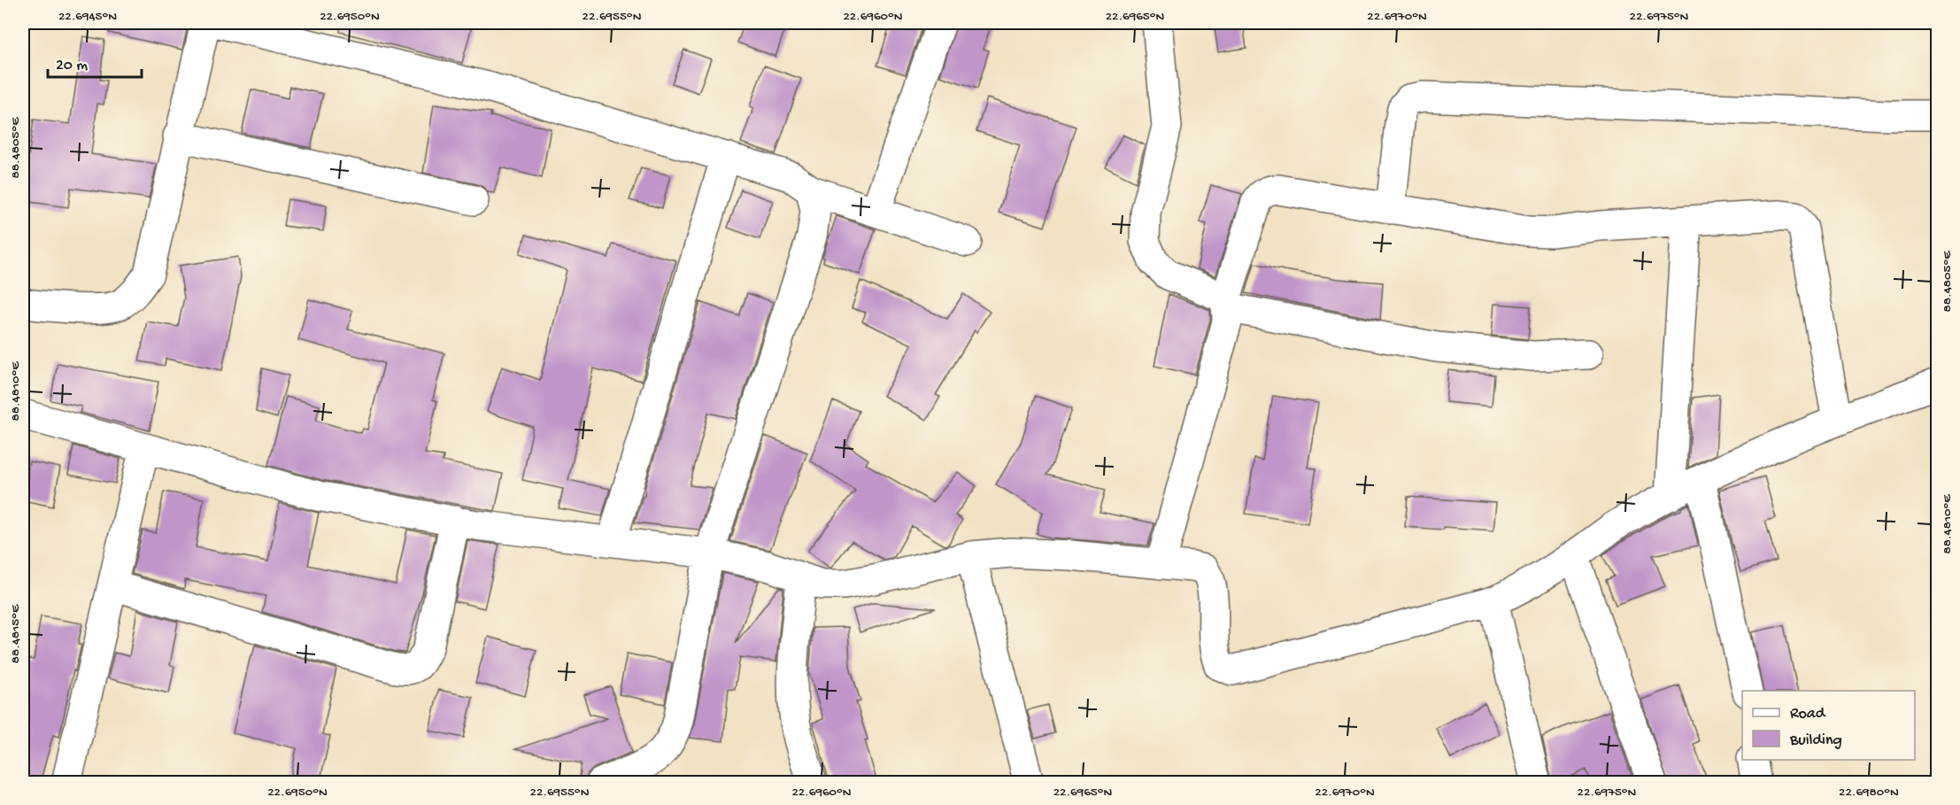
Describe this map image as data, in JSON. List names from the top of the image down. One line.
{"legend":["Road","Building"],"scale_bar":"20 m","coordinates":["22.6945°N","22.6950°N","22.6955°N","22.6960°N","22.6965°N","22.6970°N","22.6975°N","88.4805°E","88.4810°E","88.4815°E","22.6980°N"]}
